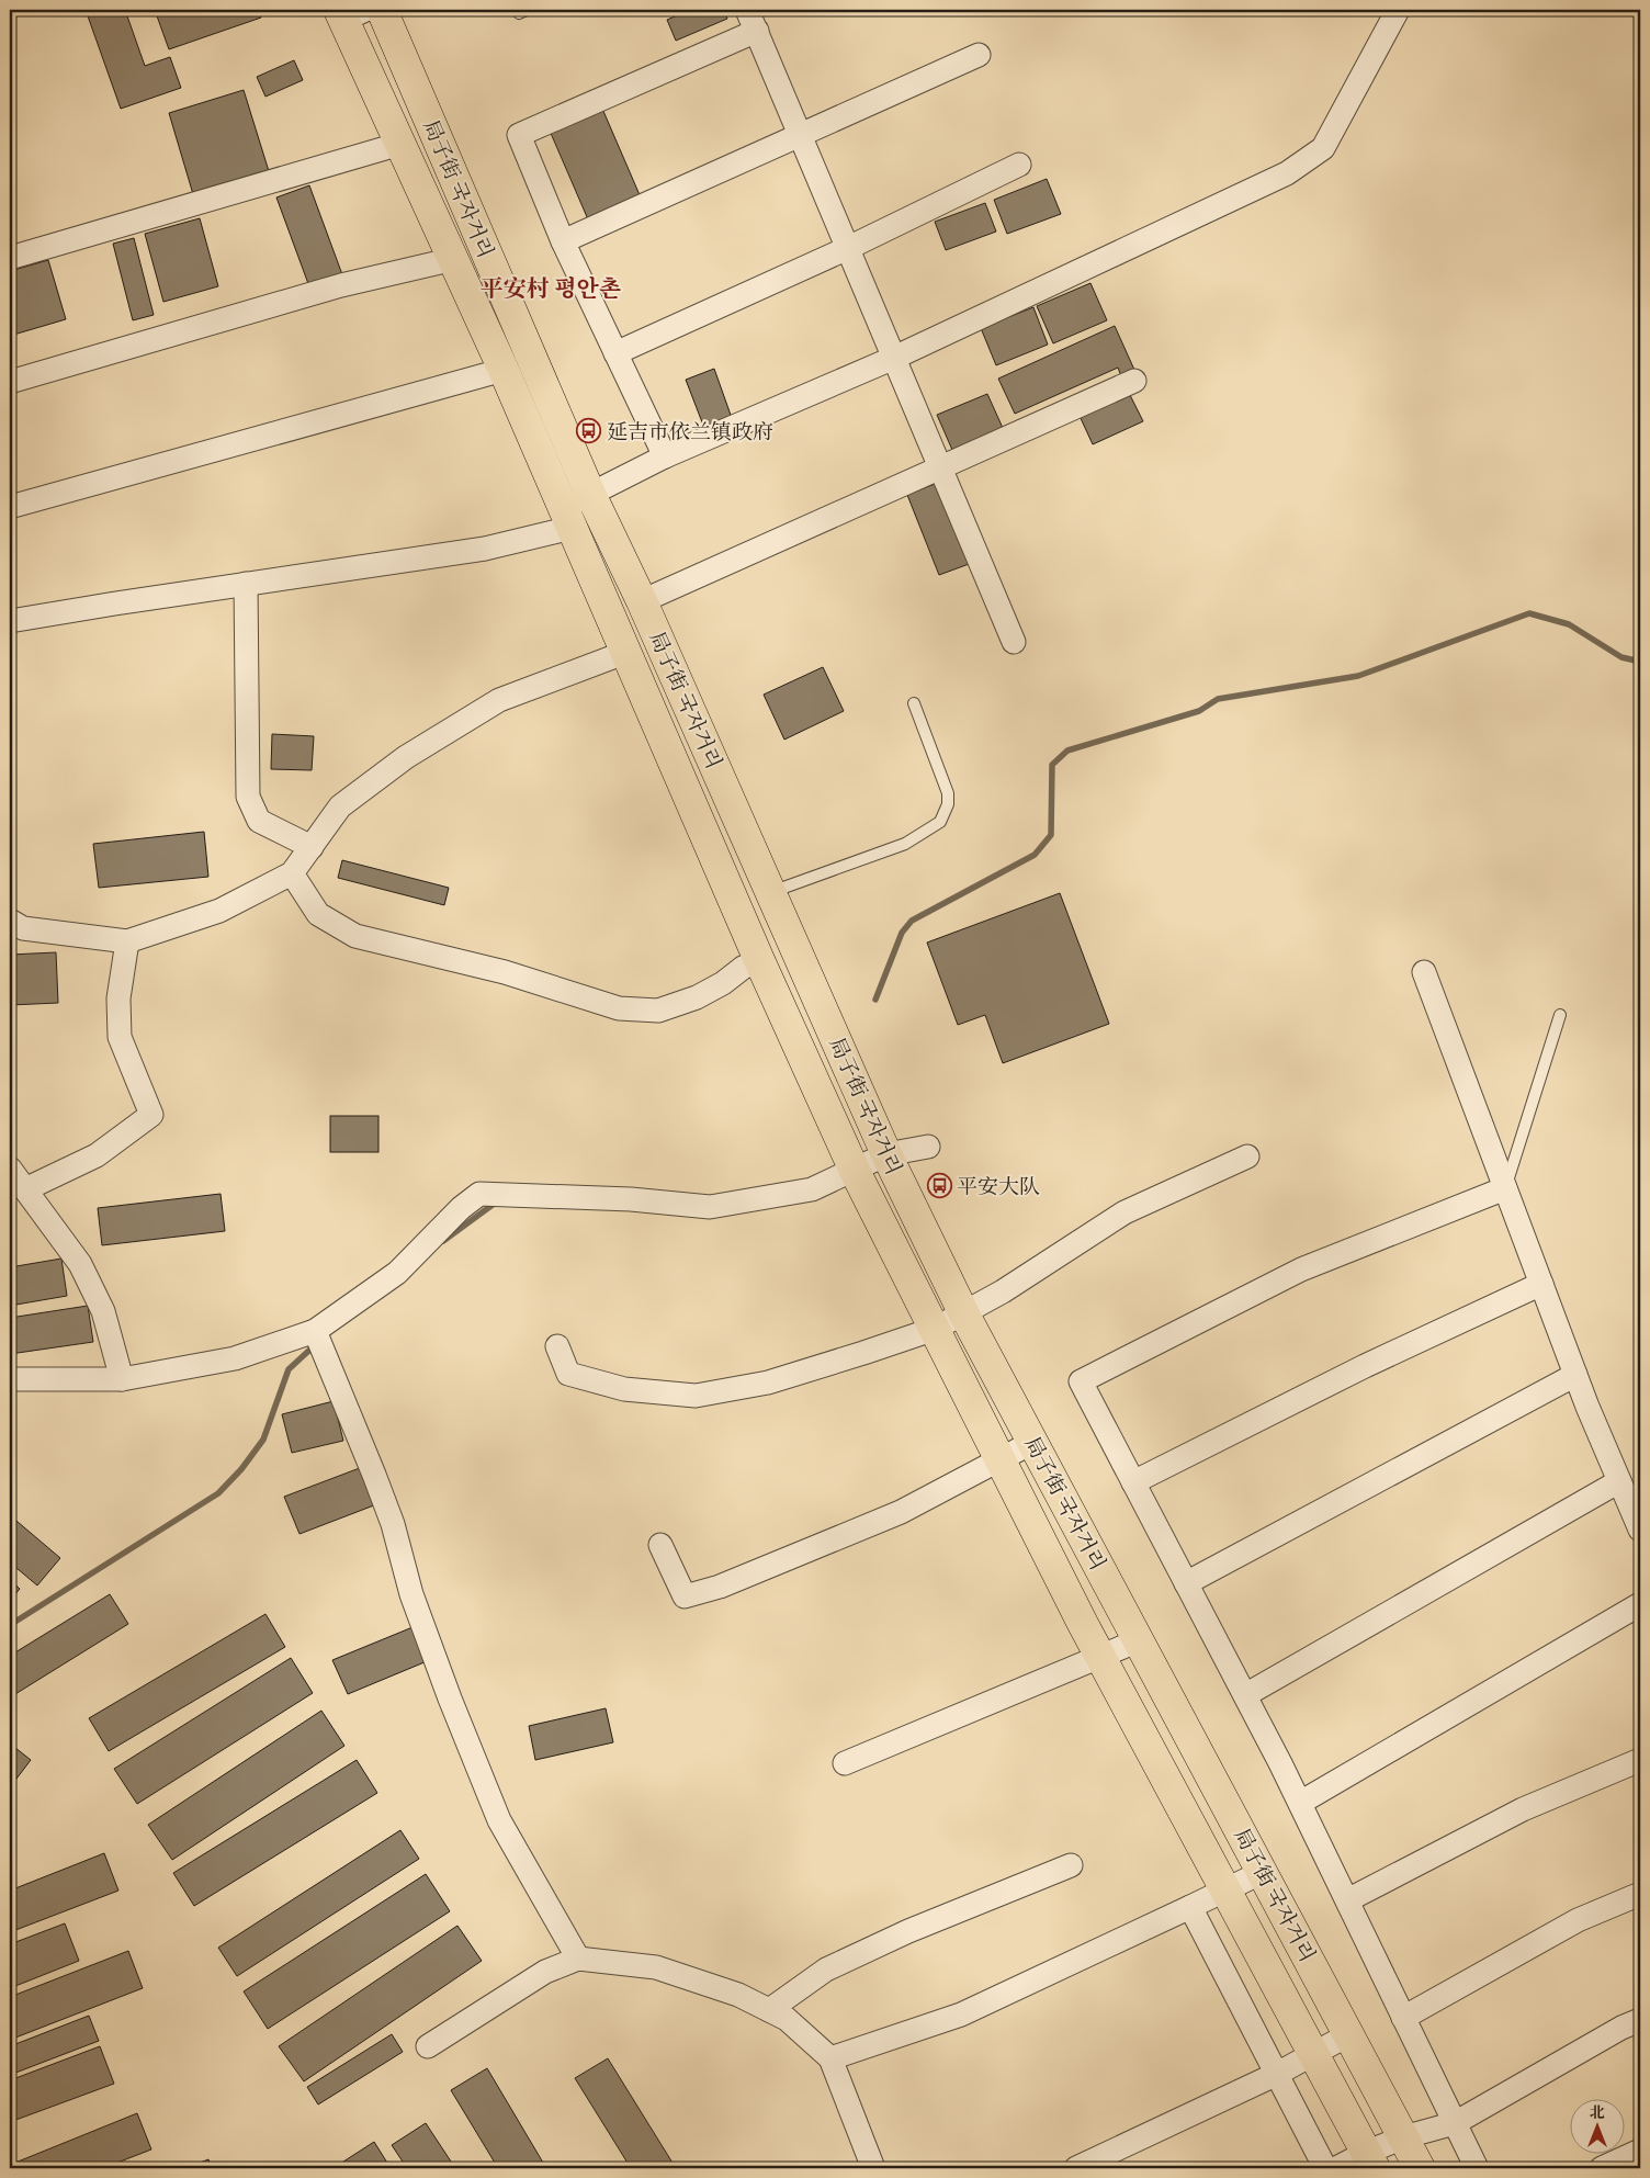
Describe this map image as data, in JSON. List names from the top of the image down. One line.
{"streets":{"main road":["局子街 국자거리"]},"districts":["平安村 평안촌"],"places":{"bus stop":["延吉市依兰镇政府","平安大队"]},"north":"top"}
